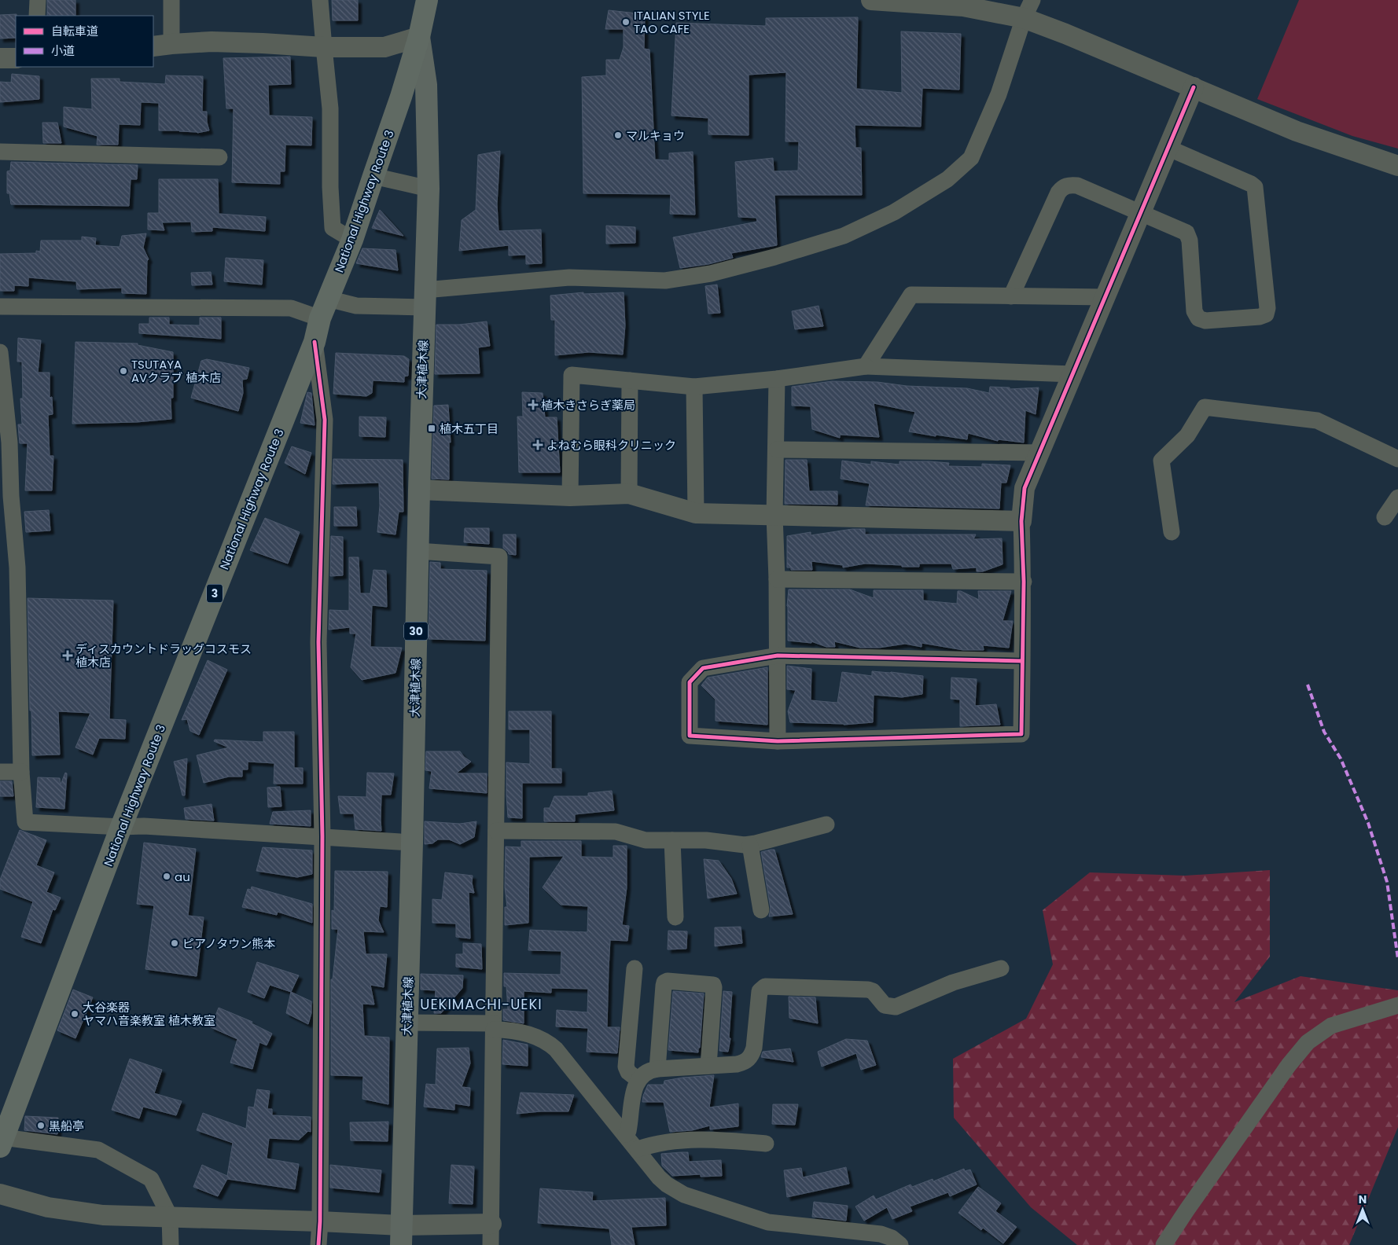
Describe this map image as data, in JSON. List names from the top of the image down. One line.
{"streets":{"highway":["National Highway Route 3","3"],"main road":["大津植木線","30"]},"crossings":[["National Highway Route 3","大津植木線"]],"districts":["UEKIMACHI-UEKI"],"places":{"other":["ITALIAN STYLE TAO CAFE","マルキョウ","TSUTAYA AVクラブ 植木店","au","ピアノタウン熊本","大谷楽器 ヤマハ音楽教室 植木教室","黒船亭"],"health":["植木きさらぎ薬局","よねむら眼科クリニック","ディスカウントドラッグコスモス 植木店"],"transit":["植木五丁目"]},"legend":["自転車道","小道"],"north":"top"}
